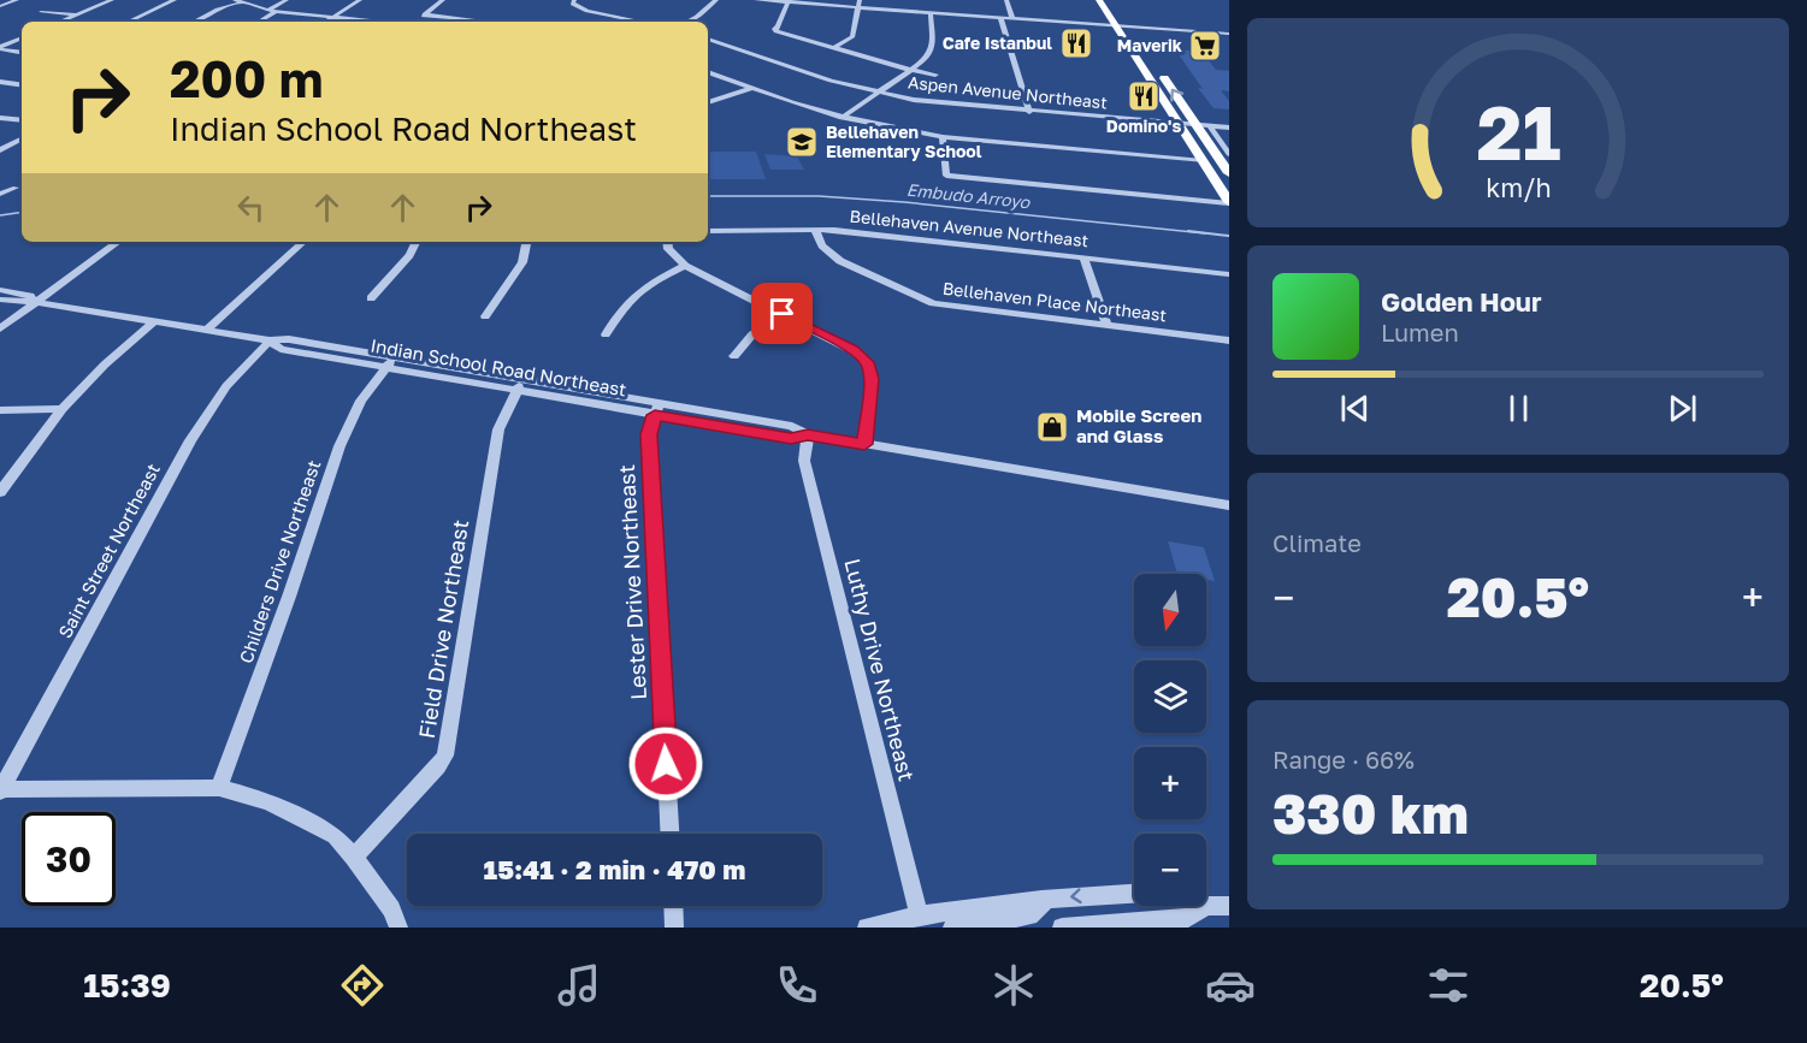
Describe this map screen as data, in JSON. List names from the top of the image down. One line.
{"streets":{"street":["Aspen Avenue Northeast","Bellehaven Avenue Northeast","Bellehaven Place Northeast","Indian School Road Northeast","Saint Street Northeast","Childers Drive Northeast","Lester Drive Northeast","Field Drive Northeast","Luthy Drive Northeast"]},"crossings":[["Bellehaven Avenue Northeast","Bellehaven Place Northeast"],["Indian School Road Northeast","Saint Street Northeast"],["Indian School Road Northeast","Childers Drive Northeast"],["Indian School Road Northeast","Lester Drive Northeast"],["Indian School Road Northeast","Field Drive Northeast"],["Indian School Road Northeast","Luthy Drive Northeast"]],"water":["Embudo Arroyo"],"places":{"restaurant":["Cafe Istanbul","Domino's"],"supermarket":["Maverik"],"school or university":["Bellehaven Elementary School"],"shop":["Mobile Screen and Glass"]},"north":"bottom","page":{"turn":["200 m","Indian School Road Northeast"],"song":["Golden Hour","Lumen"],"tile":["Climate",["Range · 66%","330 km"]],"heat":["−","20.5°","+"],"map_buttons":["+","−"],"limit":"30","trip":"15:41 · 2 min · 470 m","tabs":["15:39","20.5°"],"gauge":["21","km/h"]}}
